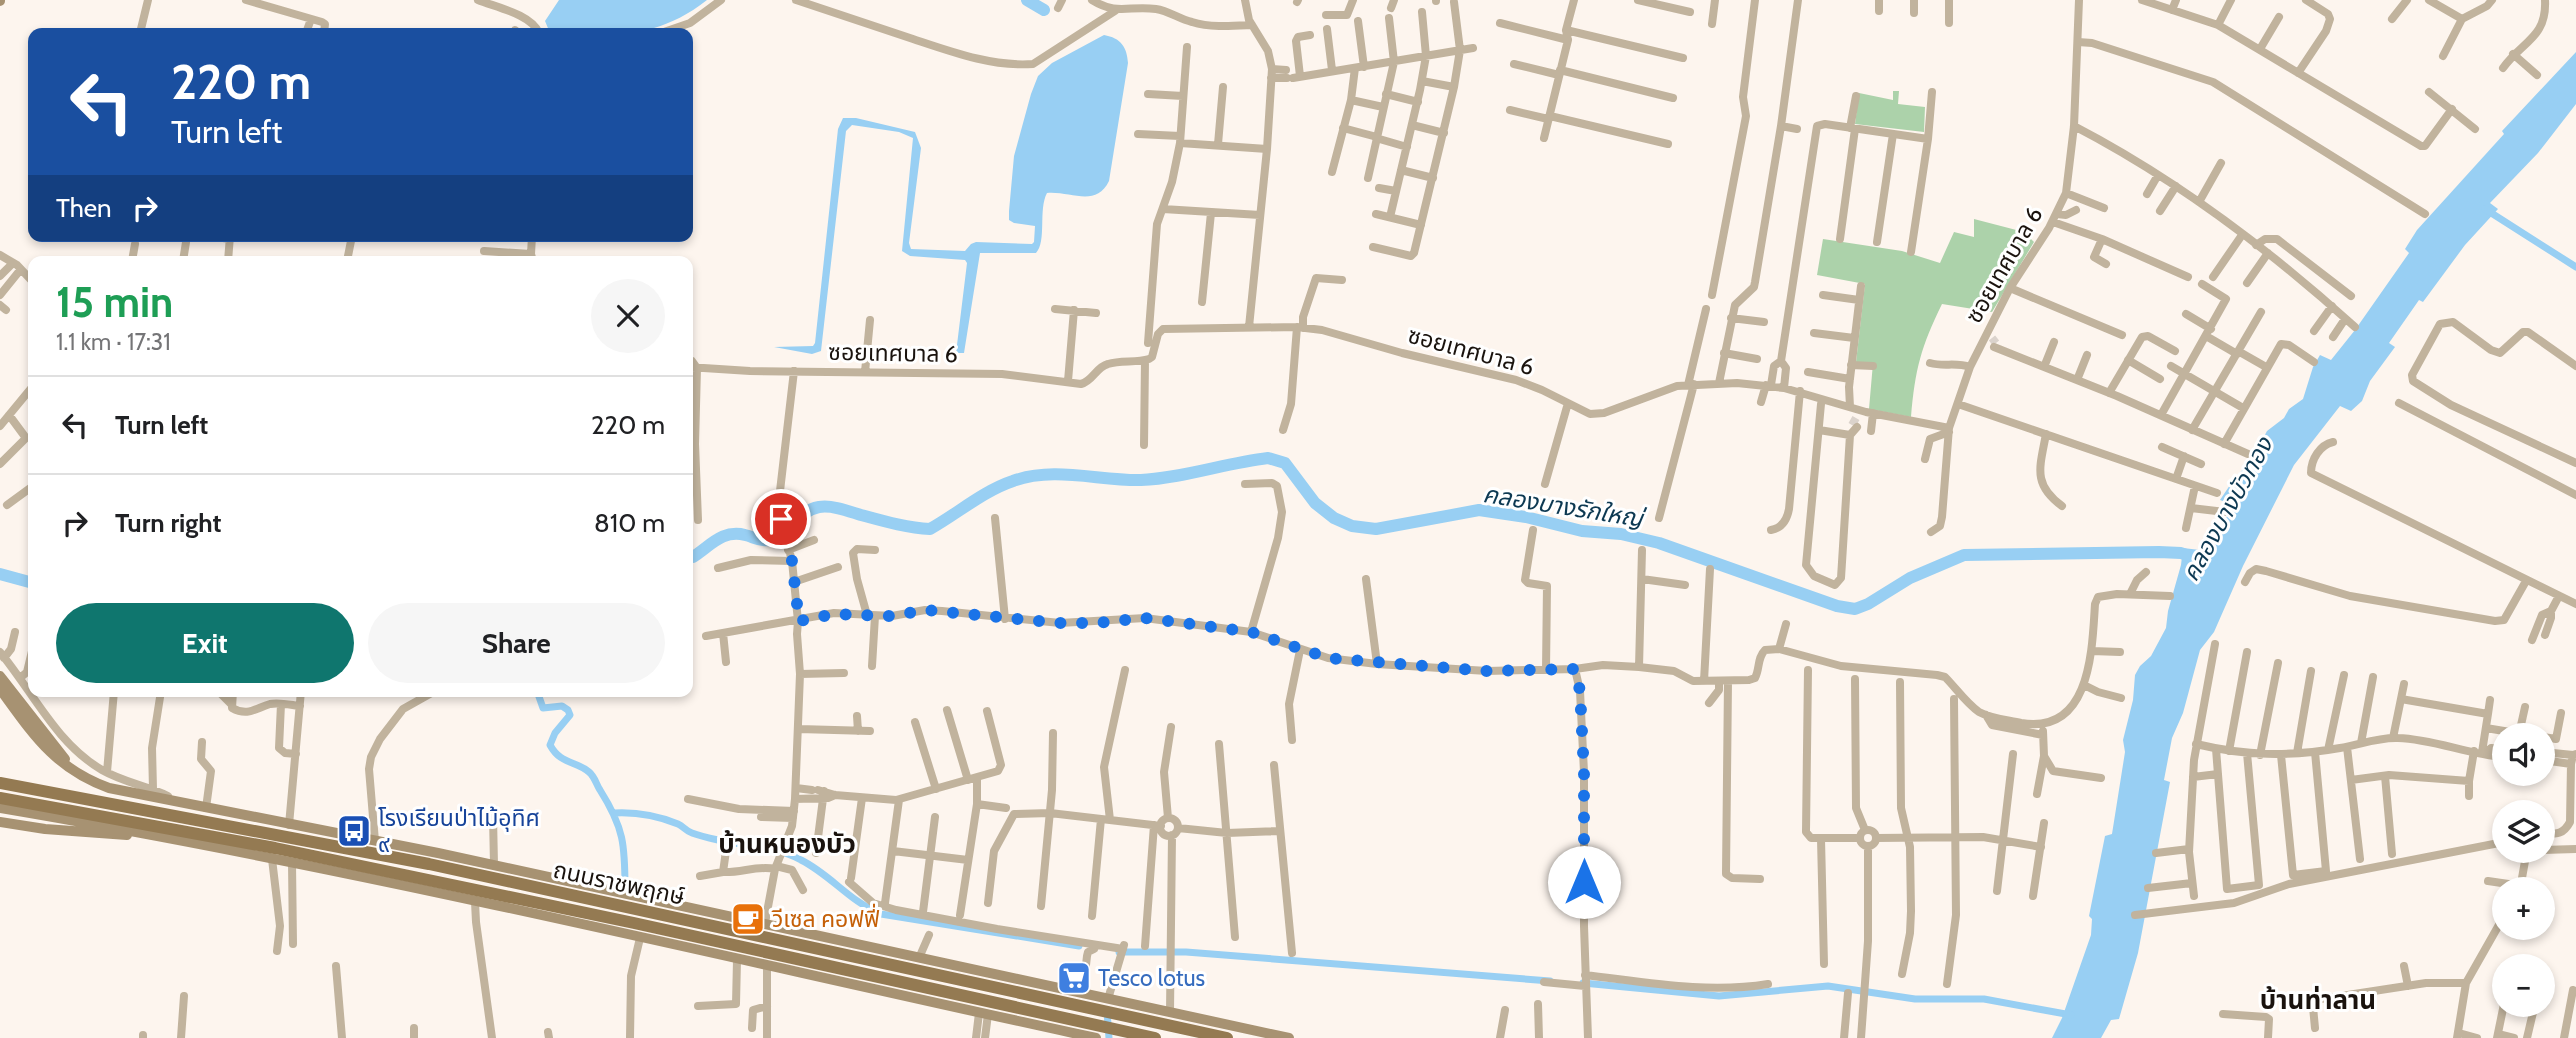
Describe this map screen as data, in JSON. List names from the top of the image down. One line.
{"streets":{"main road":["ถนนราชพฤกษ์"],"street":["ซอยเทศบาล 6"]},"districts":["บ้านหนองบัว","บ้านท่าลาน"],"water":["คลองบางรักใหญ่","คลองบางบัวทอง"],"places":{"bus stop":["โรงเรียนป่าไม้อุทิศ ๙"],"cafe":["วีเซล คอฟฟี่"],"supermarket":["Tesco lotus"]},"page":{"turn":["220 m","Turn left"],"then":"Then","heading":["15 min","1.1 km · 17:31"],"list":[{"name":"Turn left","value":"220 m"},{"name":"Turn right","value":"810 m"}],"buttons":["Exit","Share"],"map_buttons":["+","−"]}}
